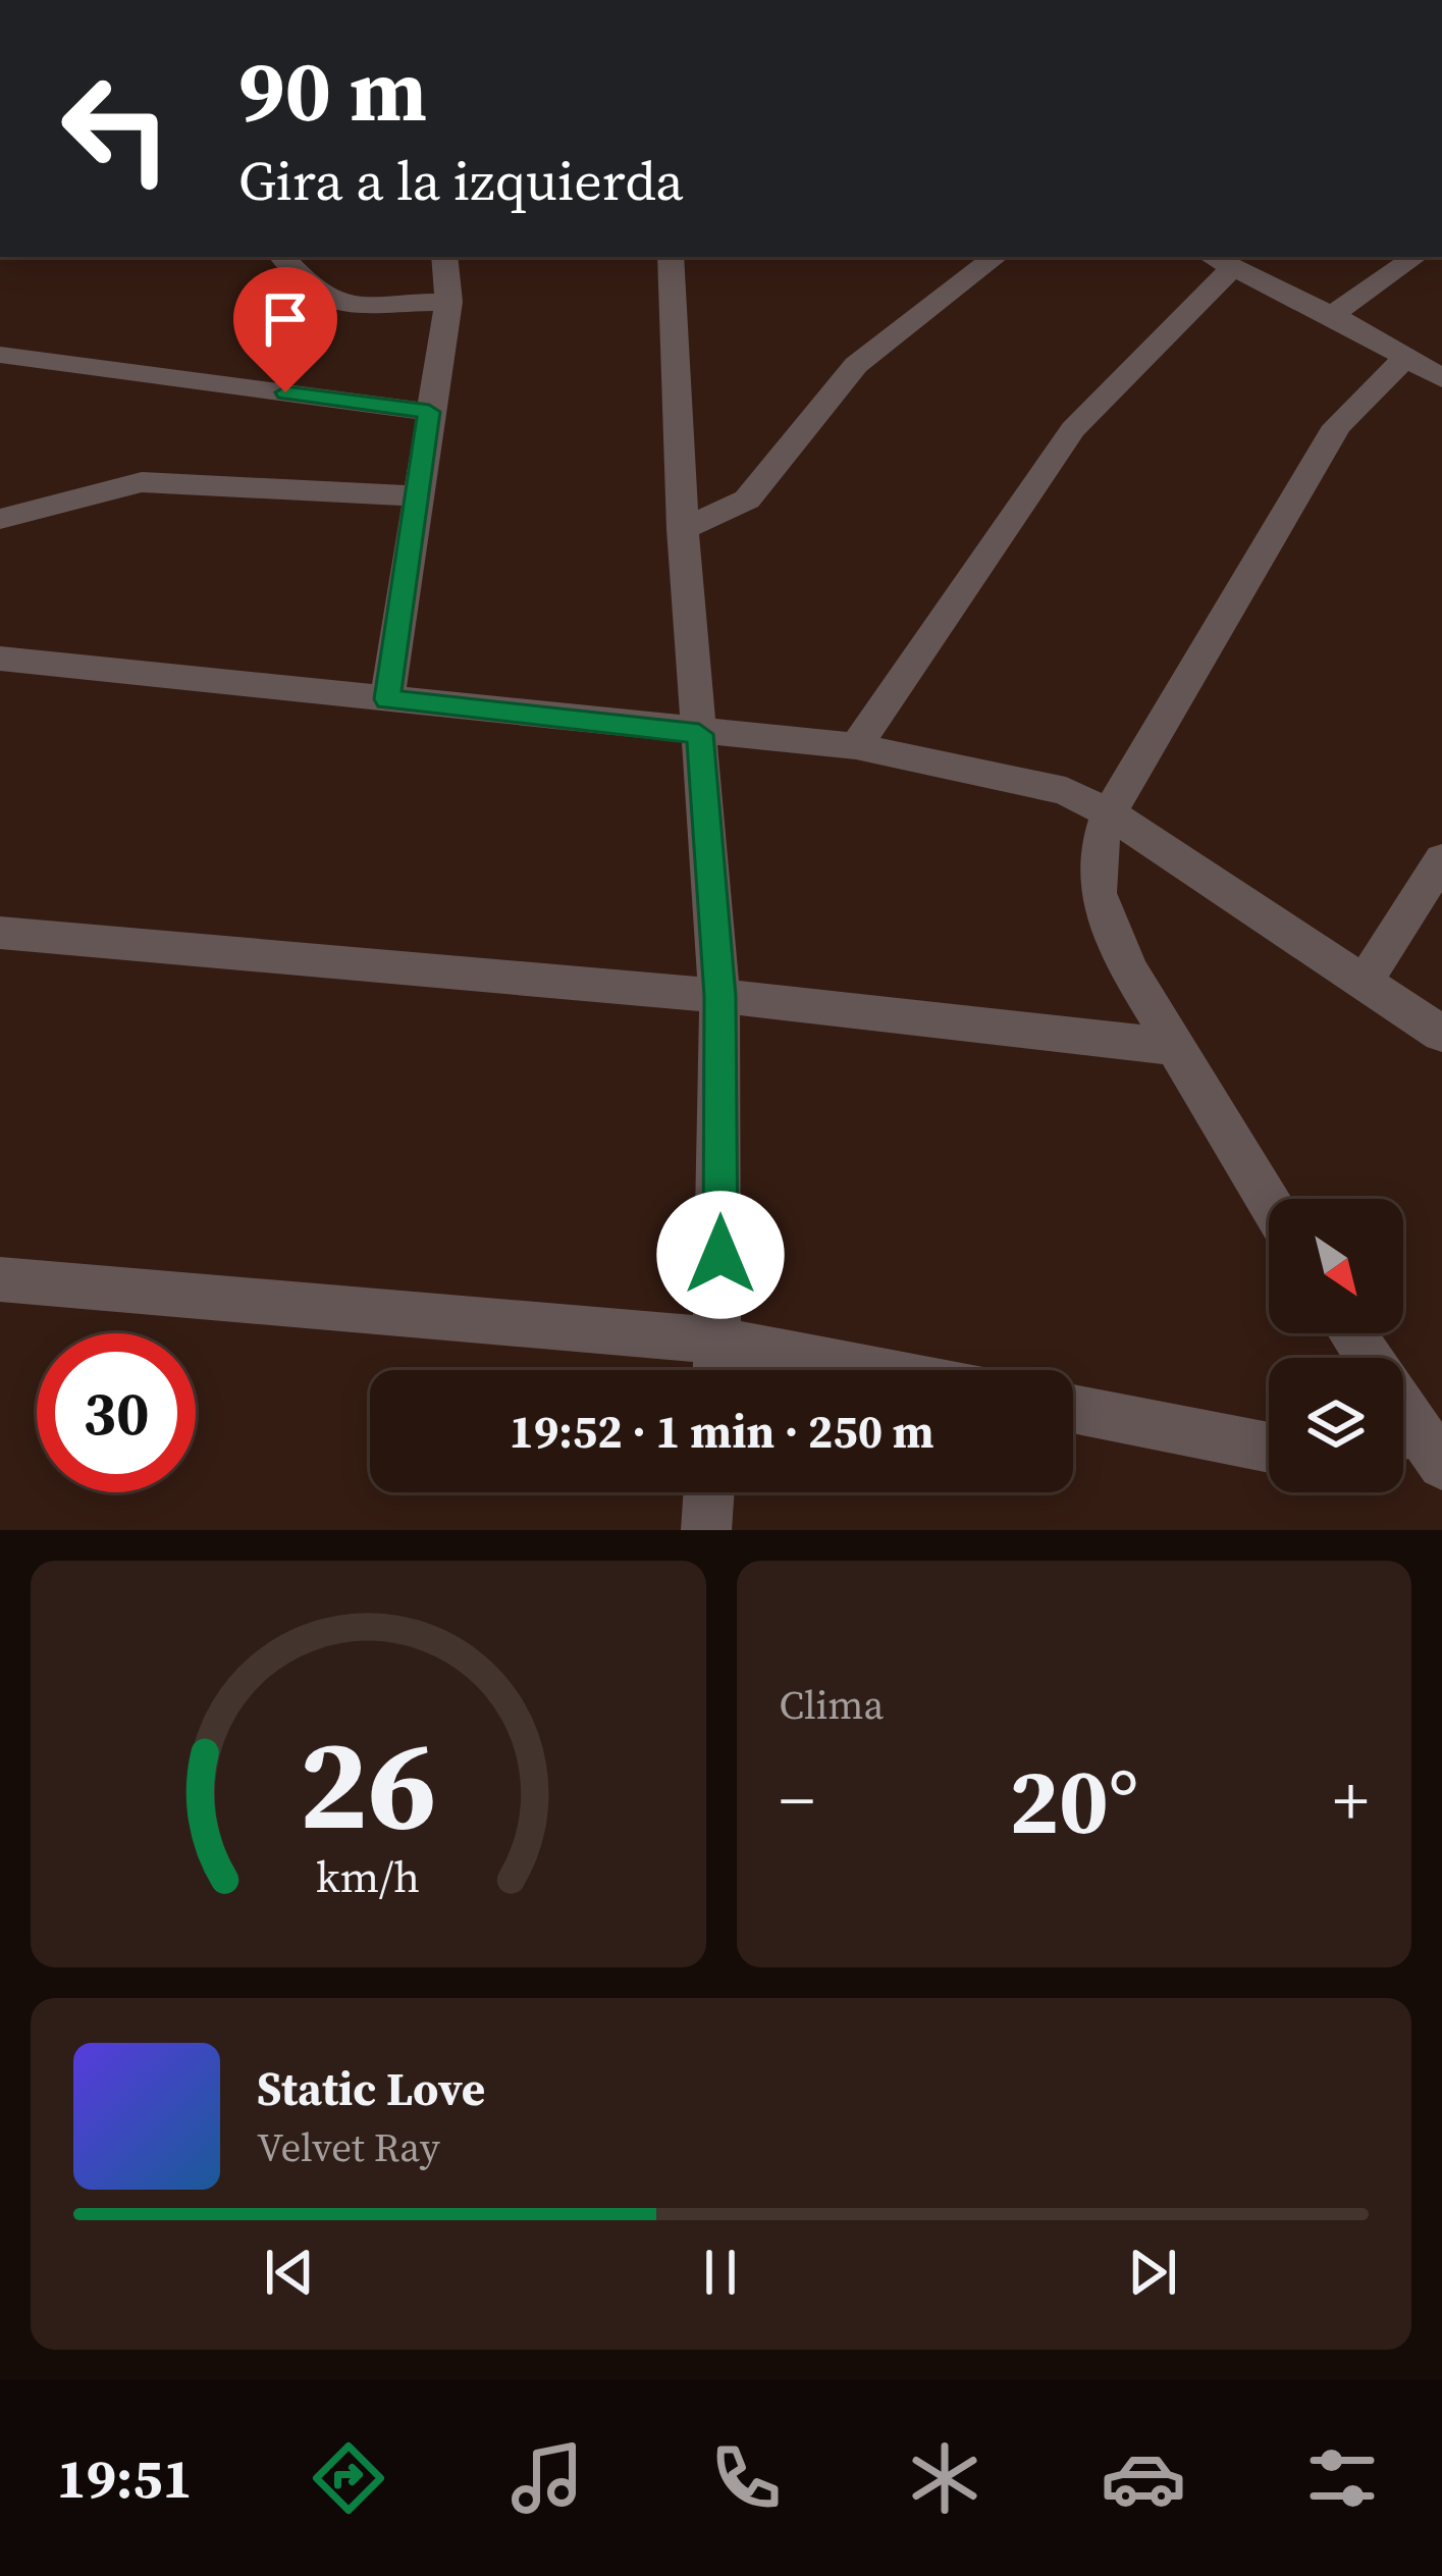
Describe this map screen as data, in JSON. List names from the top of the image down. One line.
{"north":"bottom right","page":{"turn":["90 m","Gira a la izquierda"],"limit":"30","trip":"19:52 · 1 min · 250 m","tile":"Clima","heat":["−","20°","+"],"song":["Static Love","Velvet Ray"],"tabs":"19:51","gauge":["26","km/h"]}}
